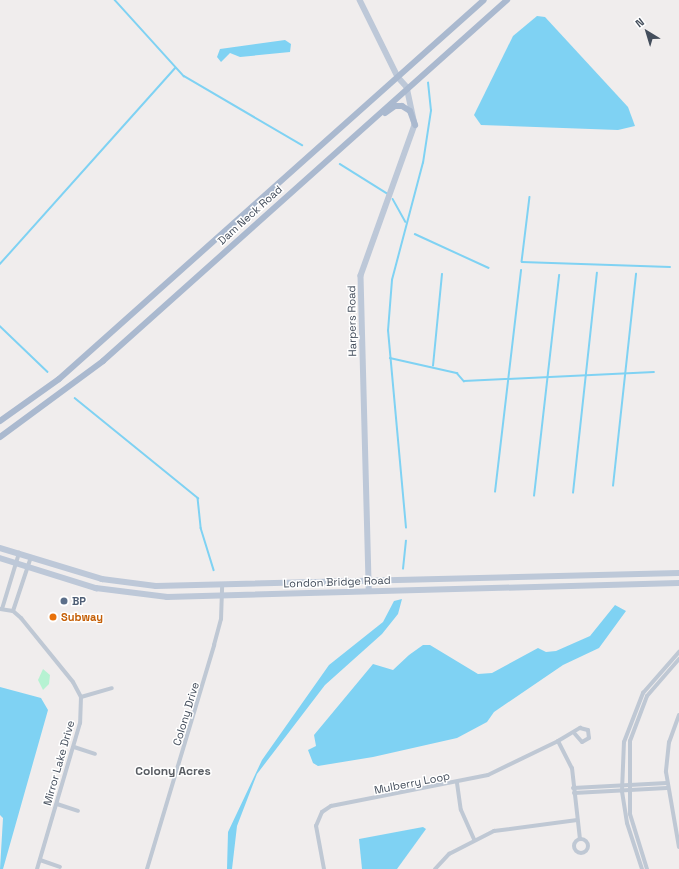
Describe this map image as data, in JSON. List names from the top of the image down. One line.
{"streets":{"main road":["Dam Neck Road","Harpers Road","London Bridge Road"],"street":["Colony Drive","Mirror Lake Drive","Mulberry Loop"]},"crossings":[["Harpers Road","London Bridge Road"],["London Bridge Road","Colony Drive"]],"districts":["Colony Acres"],"places":["BP","Subway"],"north":"top left"}
